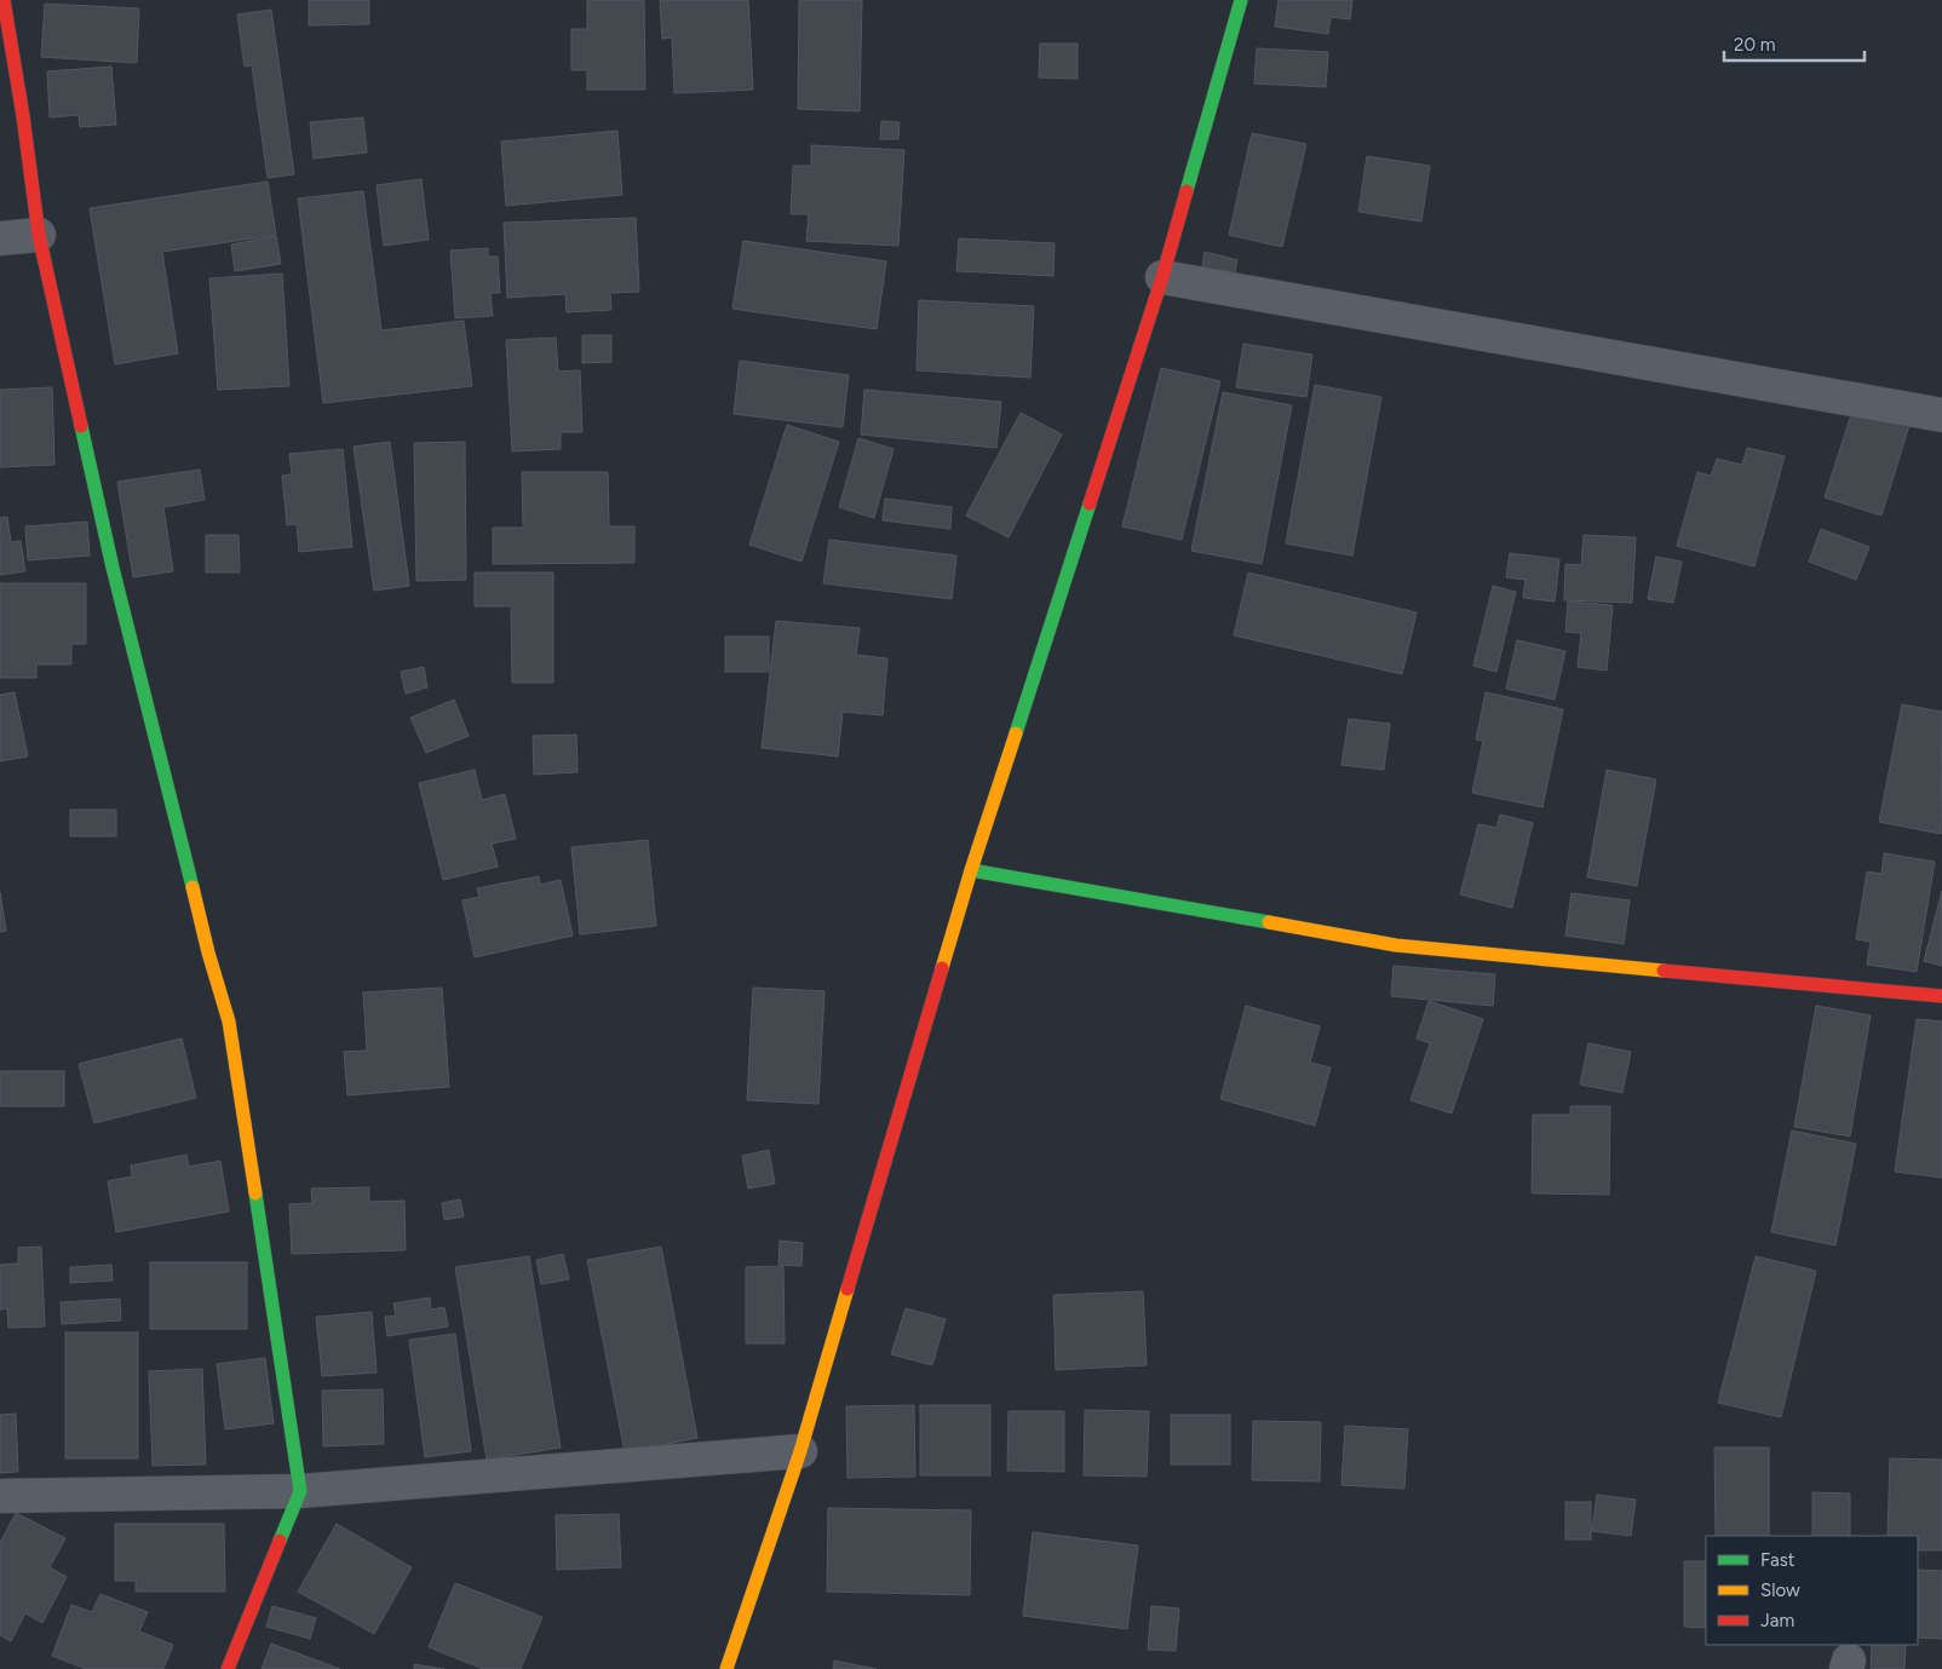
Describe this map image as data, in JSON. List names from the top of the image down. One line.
{"legend":["Fast","Slow","Jam"],"scale_bar":"20 m"}
